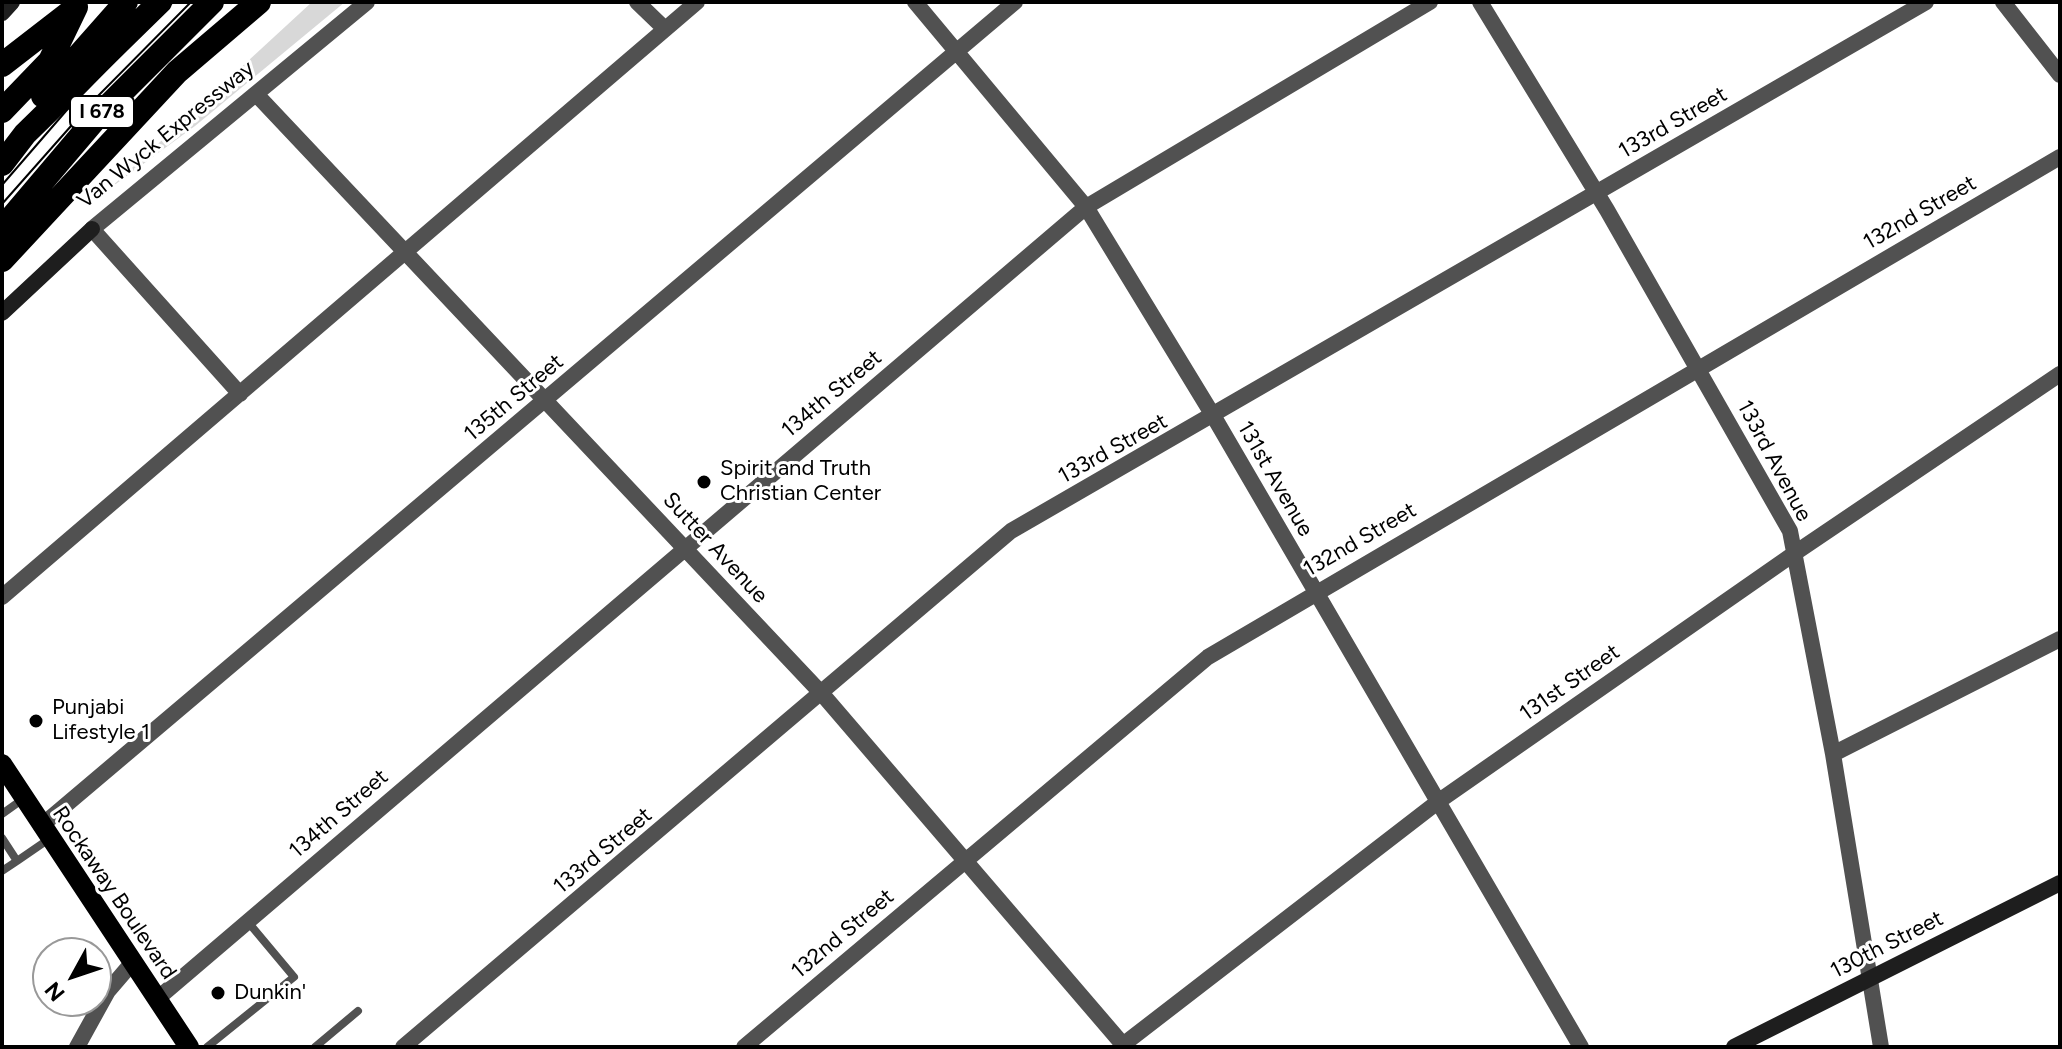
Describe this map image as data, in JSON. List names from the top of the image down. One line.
{"streets":{"highway":["I 678","Van Wyck Expressway"],"main road":["Rockaway Boulevard"],"street":["133rd Street","132nd Street","134th Street","135th Street","133rd Avenue","131st Avenue","Sutter Avenue","131st Street","130th Street"]},"crossings":[["133rd Street","133rd Avenue"],["133rd Street","131st Avenue"],["133rd Street","Sutter Avenue"],["Van Wyck Expressway","Sutter Avenue"],["132nd Street","133rd Avenue"],["132nd Street","131st Avenue"],["132nd Street","Sutter Avenue"],["134th Street","131st Avenue"],["134th Street","Sutter Avenue"],["134th Street","Rockaway Boulevard"],["135th Street","131st Avenue"],["135th Street","Sutter Avenue"],["135th Street","Rockaway Boulevard"],["133rd Avenue","131st Street"],["133rd Avenue","130th Street"],["131st Avenue","131st Street"],["Sutter Avenue","131st Street"]],"places":["Spirit and Truth Christian Center","Punjabi Lifestyle 1","Dunkin'"],"north":"bottom left"}
